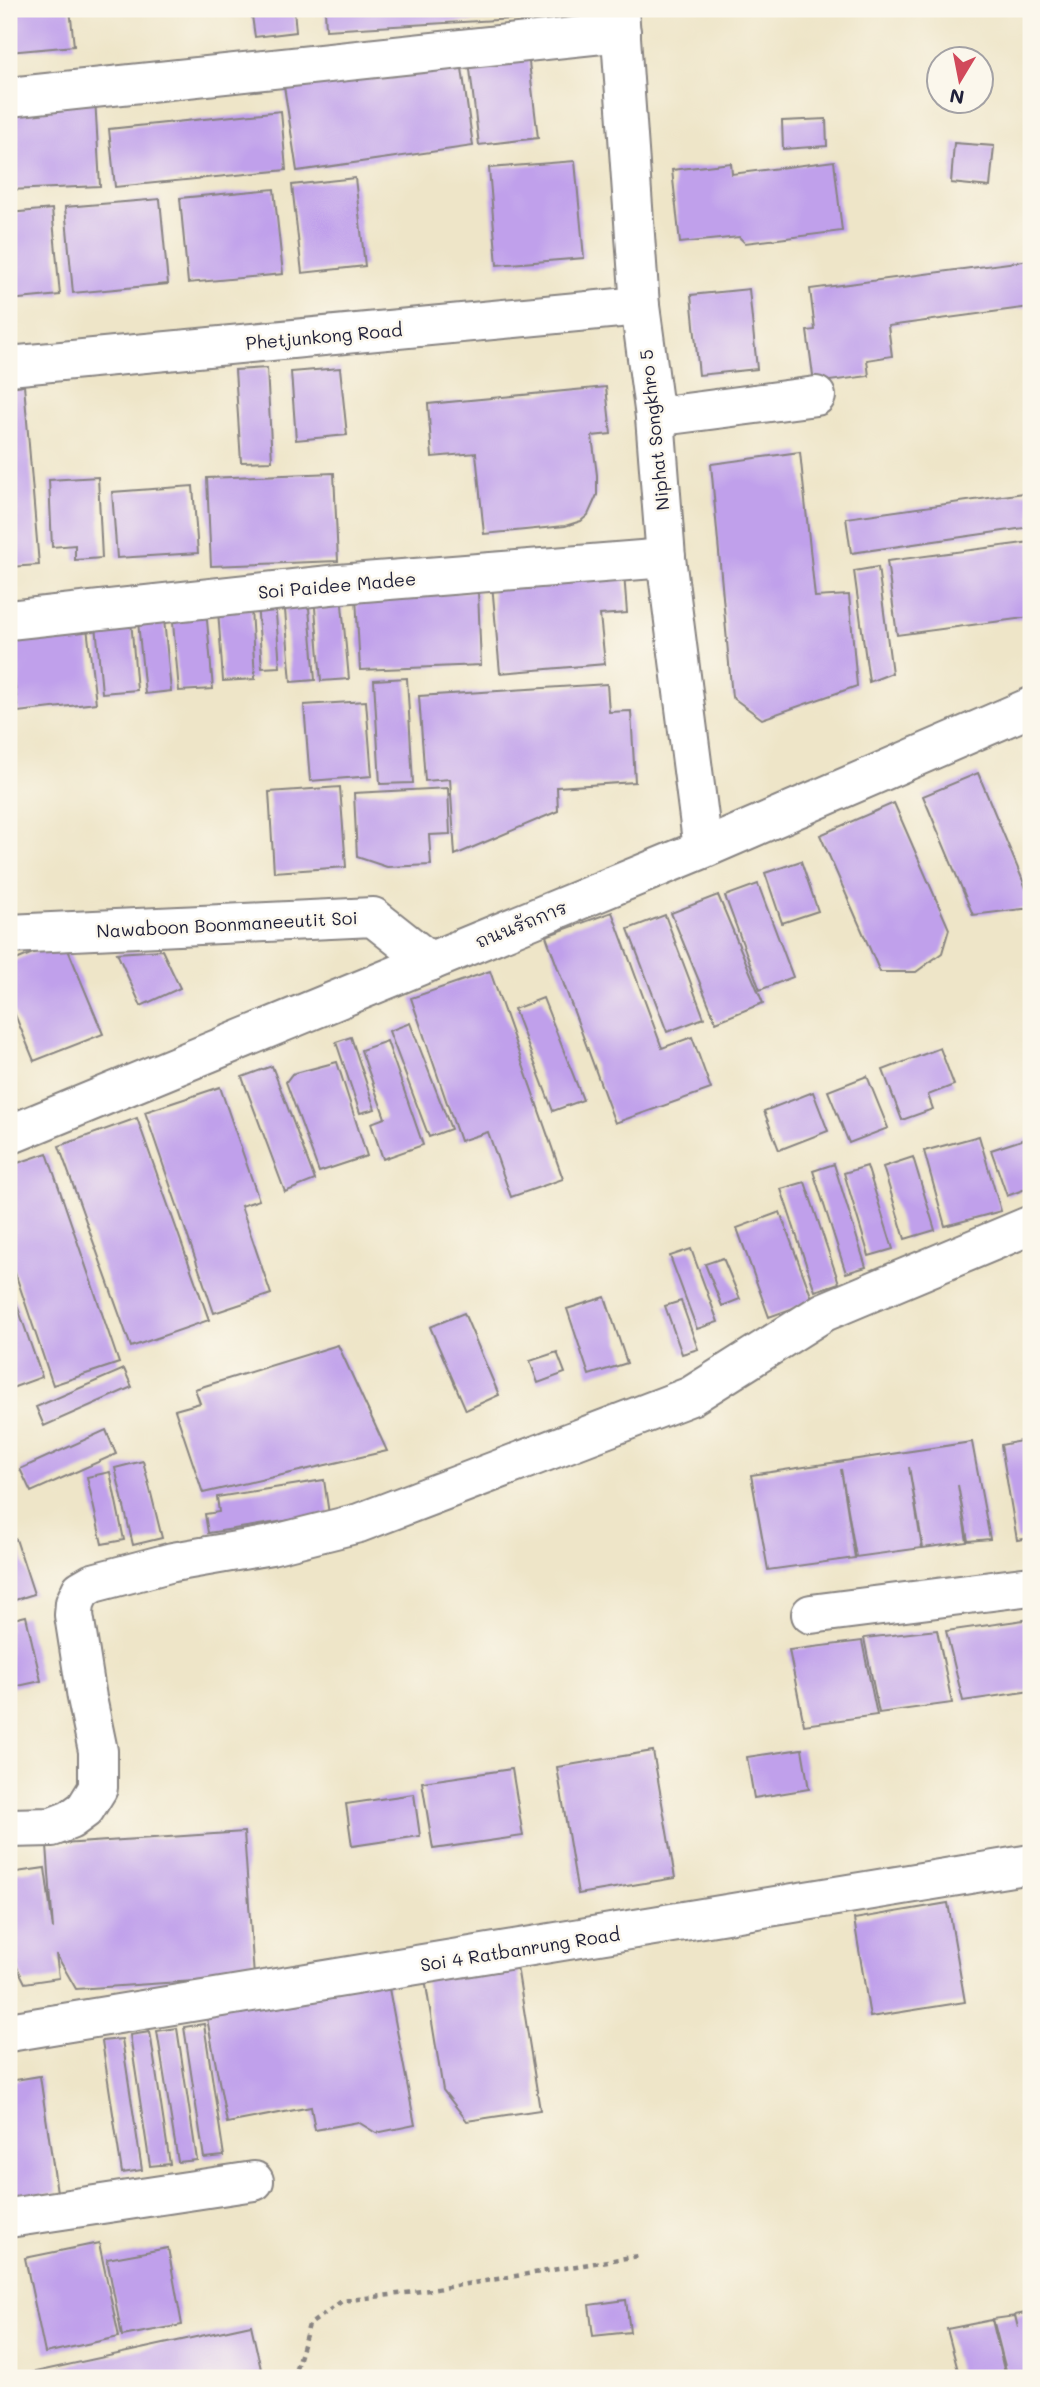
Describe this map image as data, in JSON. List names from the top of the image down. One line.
{"streets":{"street":["Phetjunkong Road","Niphat Songkhro 5","Soi Paidee Madee","Nawaboon Boonmaneeutit Soi","ถนนรัถการ","Soi 4 Ratbanrung Road"]},"crossings":[["Phetjunkong Road","Niphat Songkhro 5"],["Niphat Songkhro 5","Soi Paidee Madee"],["Niphat Songkhro 5","ถนนรัถการ"],["Nawaboon Boonmaneeutit Soi","ถนนรัถการ"]],"north":"bottom"}
